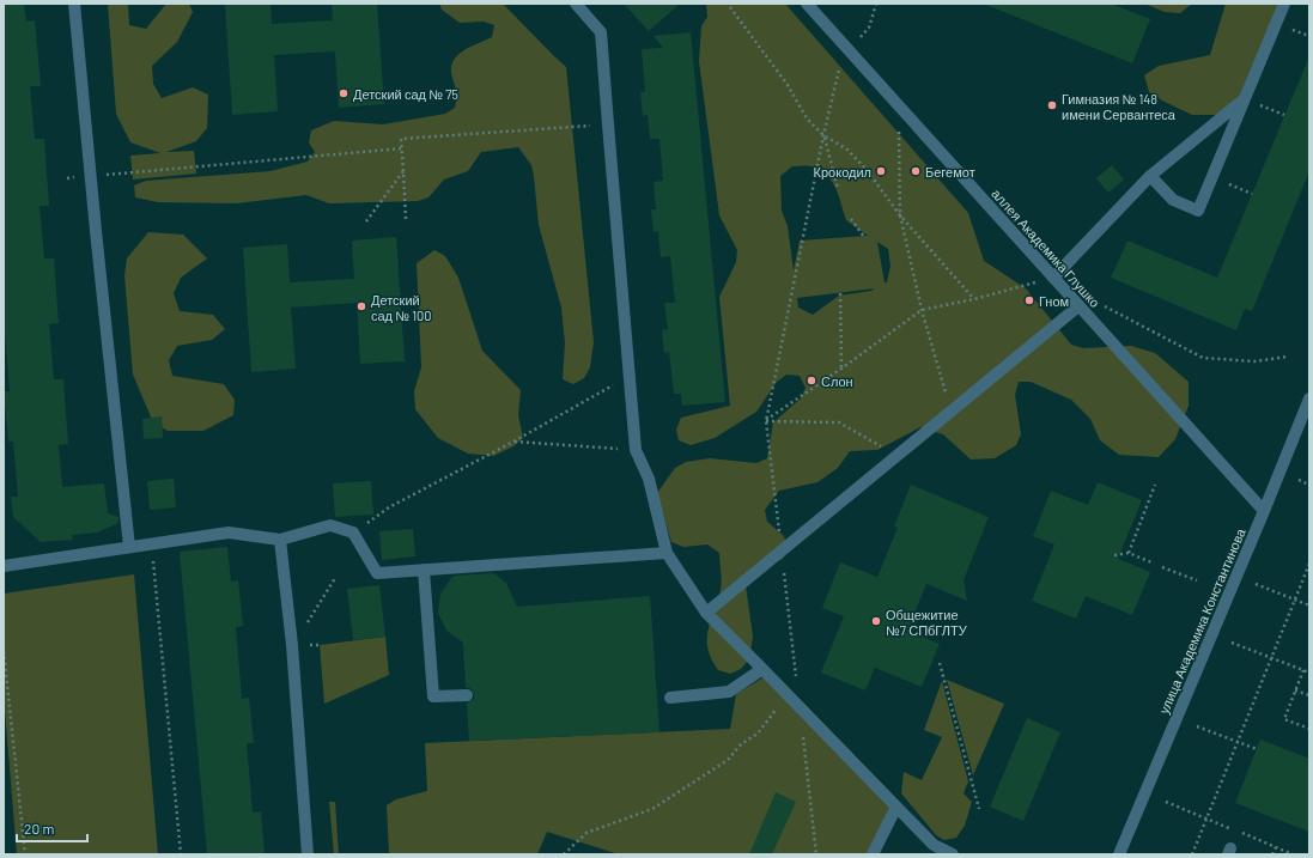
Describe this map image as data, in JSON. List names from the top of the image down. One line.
{"streets":{"street":["аллея Академика Глушко","улица Академика Константинова"]},"crossings":[["аллея Академика Глушко","улица Академика Константинова"]],"places":["Детский сад № 75","Гимназия № 148 имени Сервантеса","Крокодил","Бегемот","Гном","Детский сад № 100","Слон","Общежитие №7 СПбГЛТУ"],"scale_bar":"20 m"}
